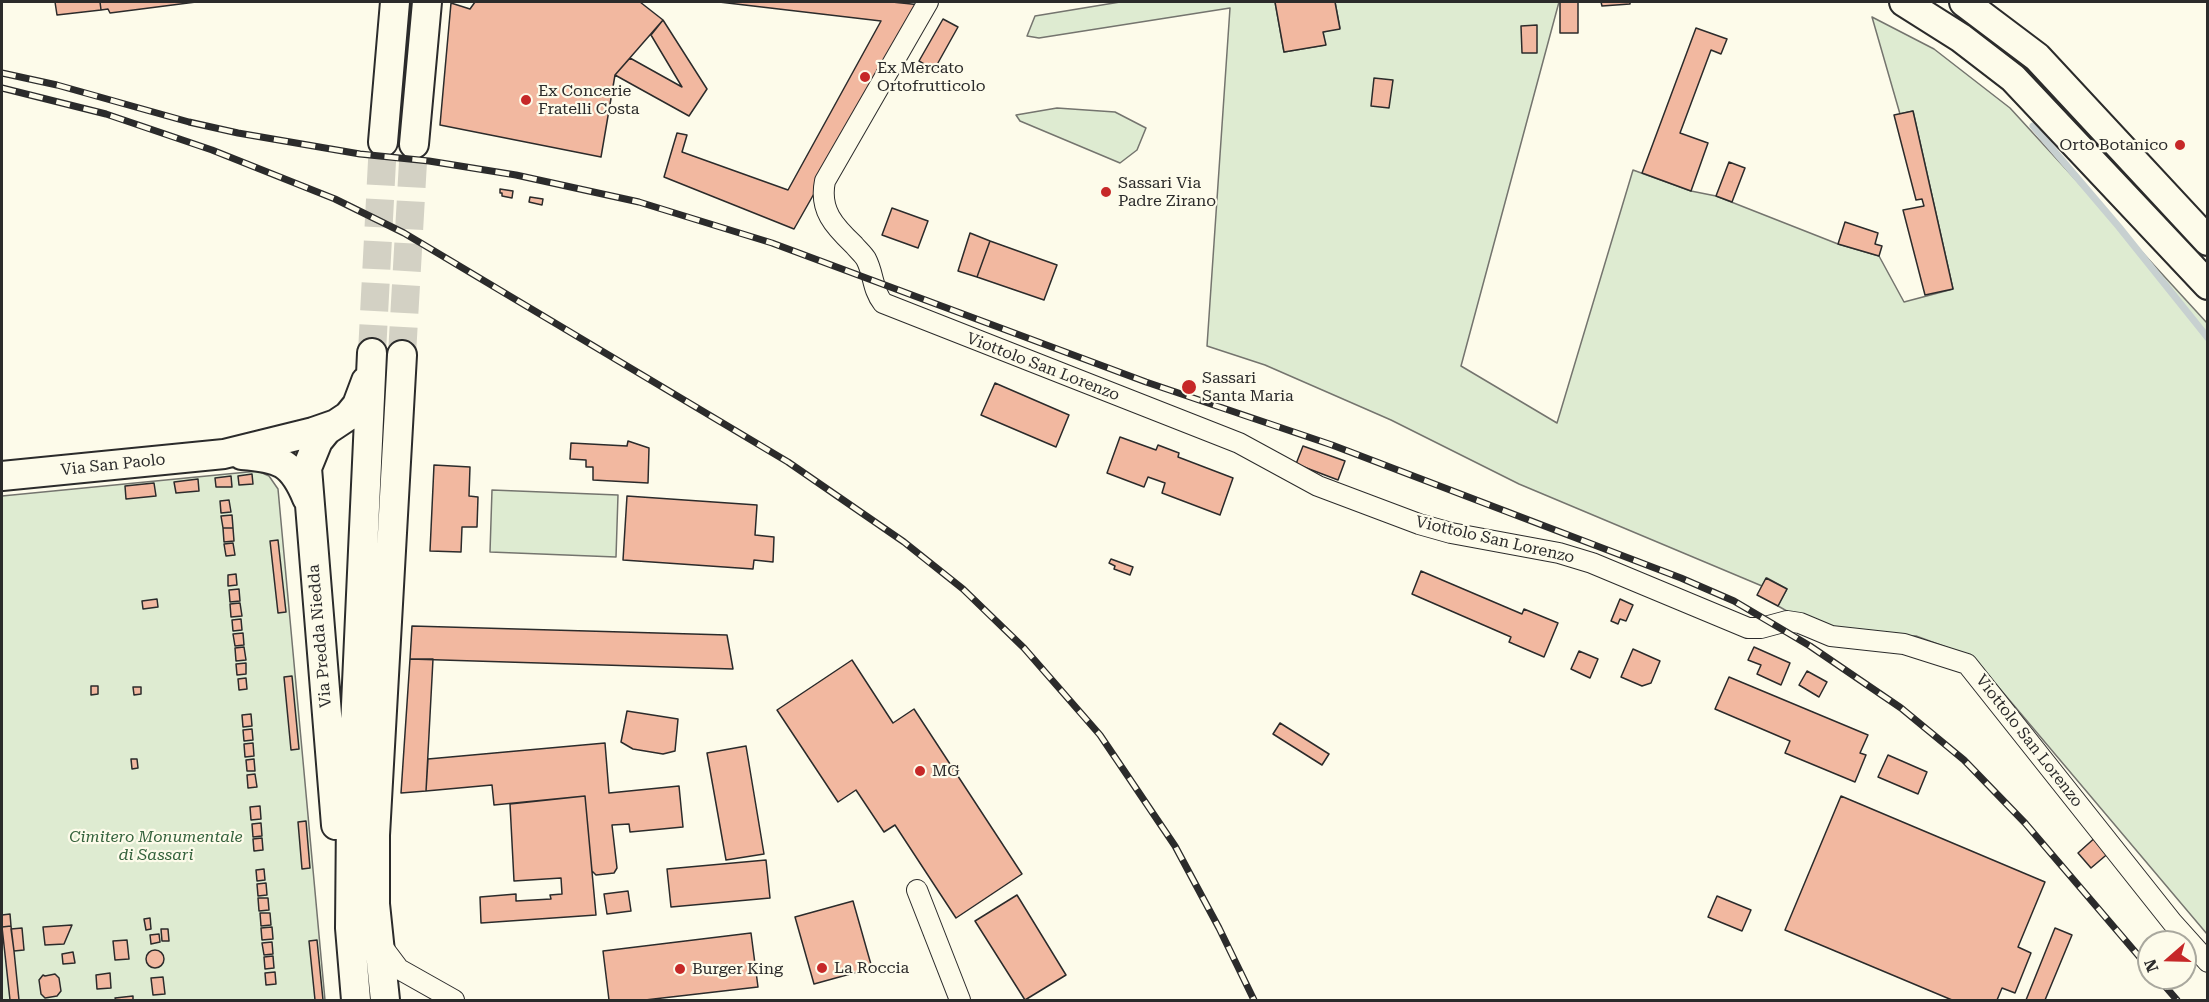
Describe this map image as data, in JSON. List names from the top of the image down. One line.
{"streets":{"main road":["Via San Paolo","Via Predda Niedda"],"street":["Viottolo San Lorenzo"]},"crossings":[["Via San Paolo","Via Predda Niedda"]],"parks":["Cimitero Monumentale di Sassari"],"places":["Ex Mercato Ortofrutticolo","Ex Concerie Fratelli Costa","Orto Botanico","Sassari Via Padre Zirano","Sassari Santa Maria","MG","La Roccia","Burger King"],"north":"left"}
